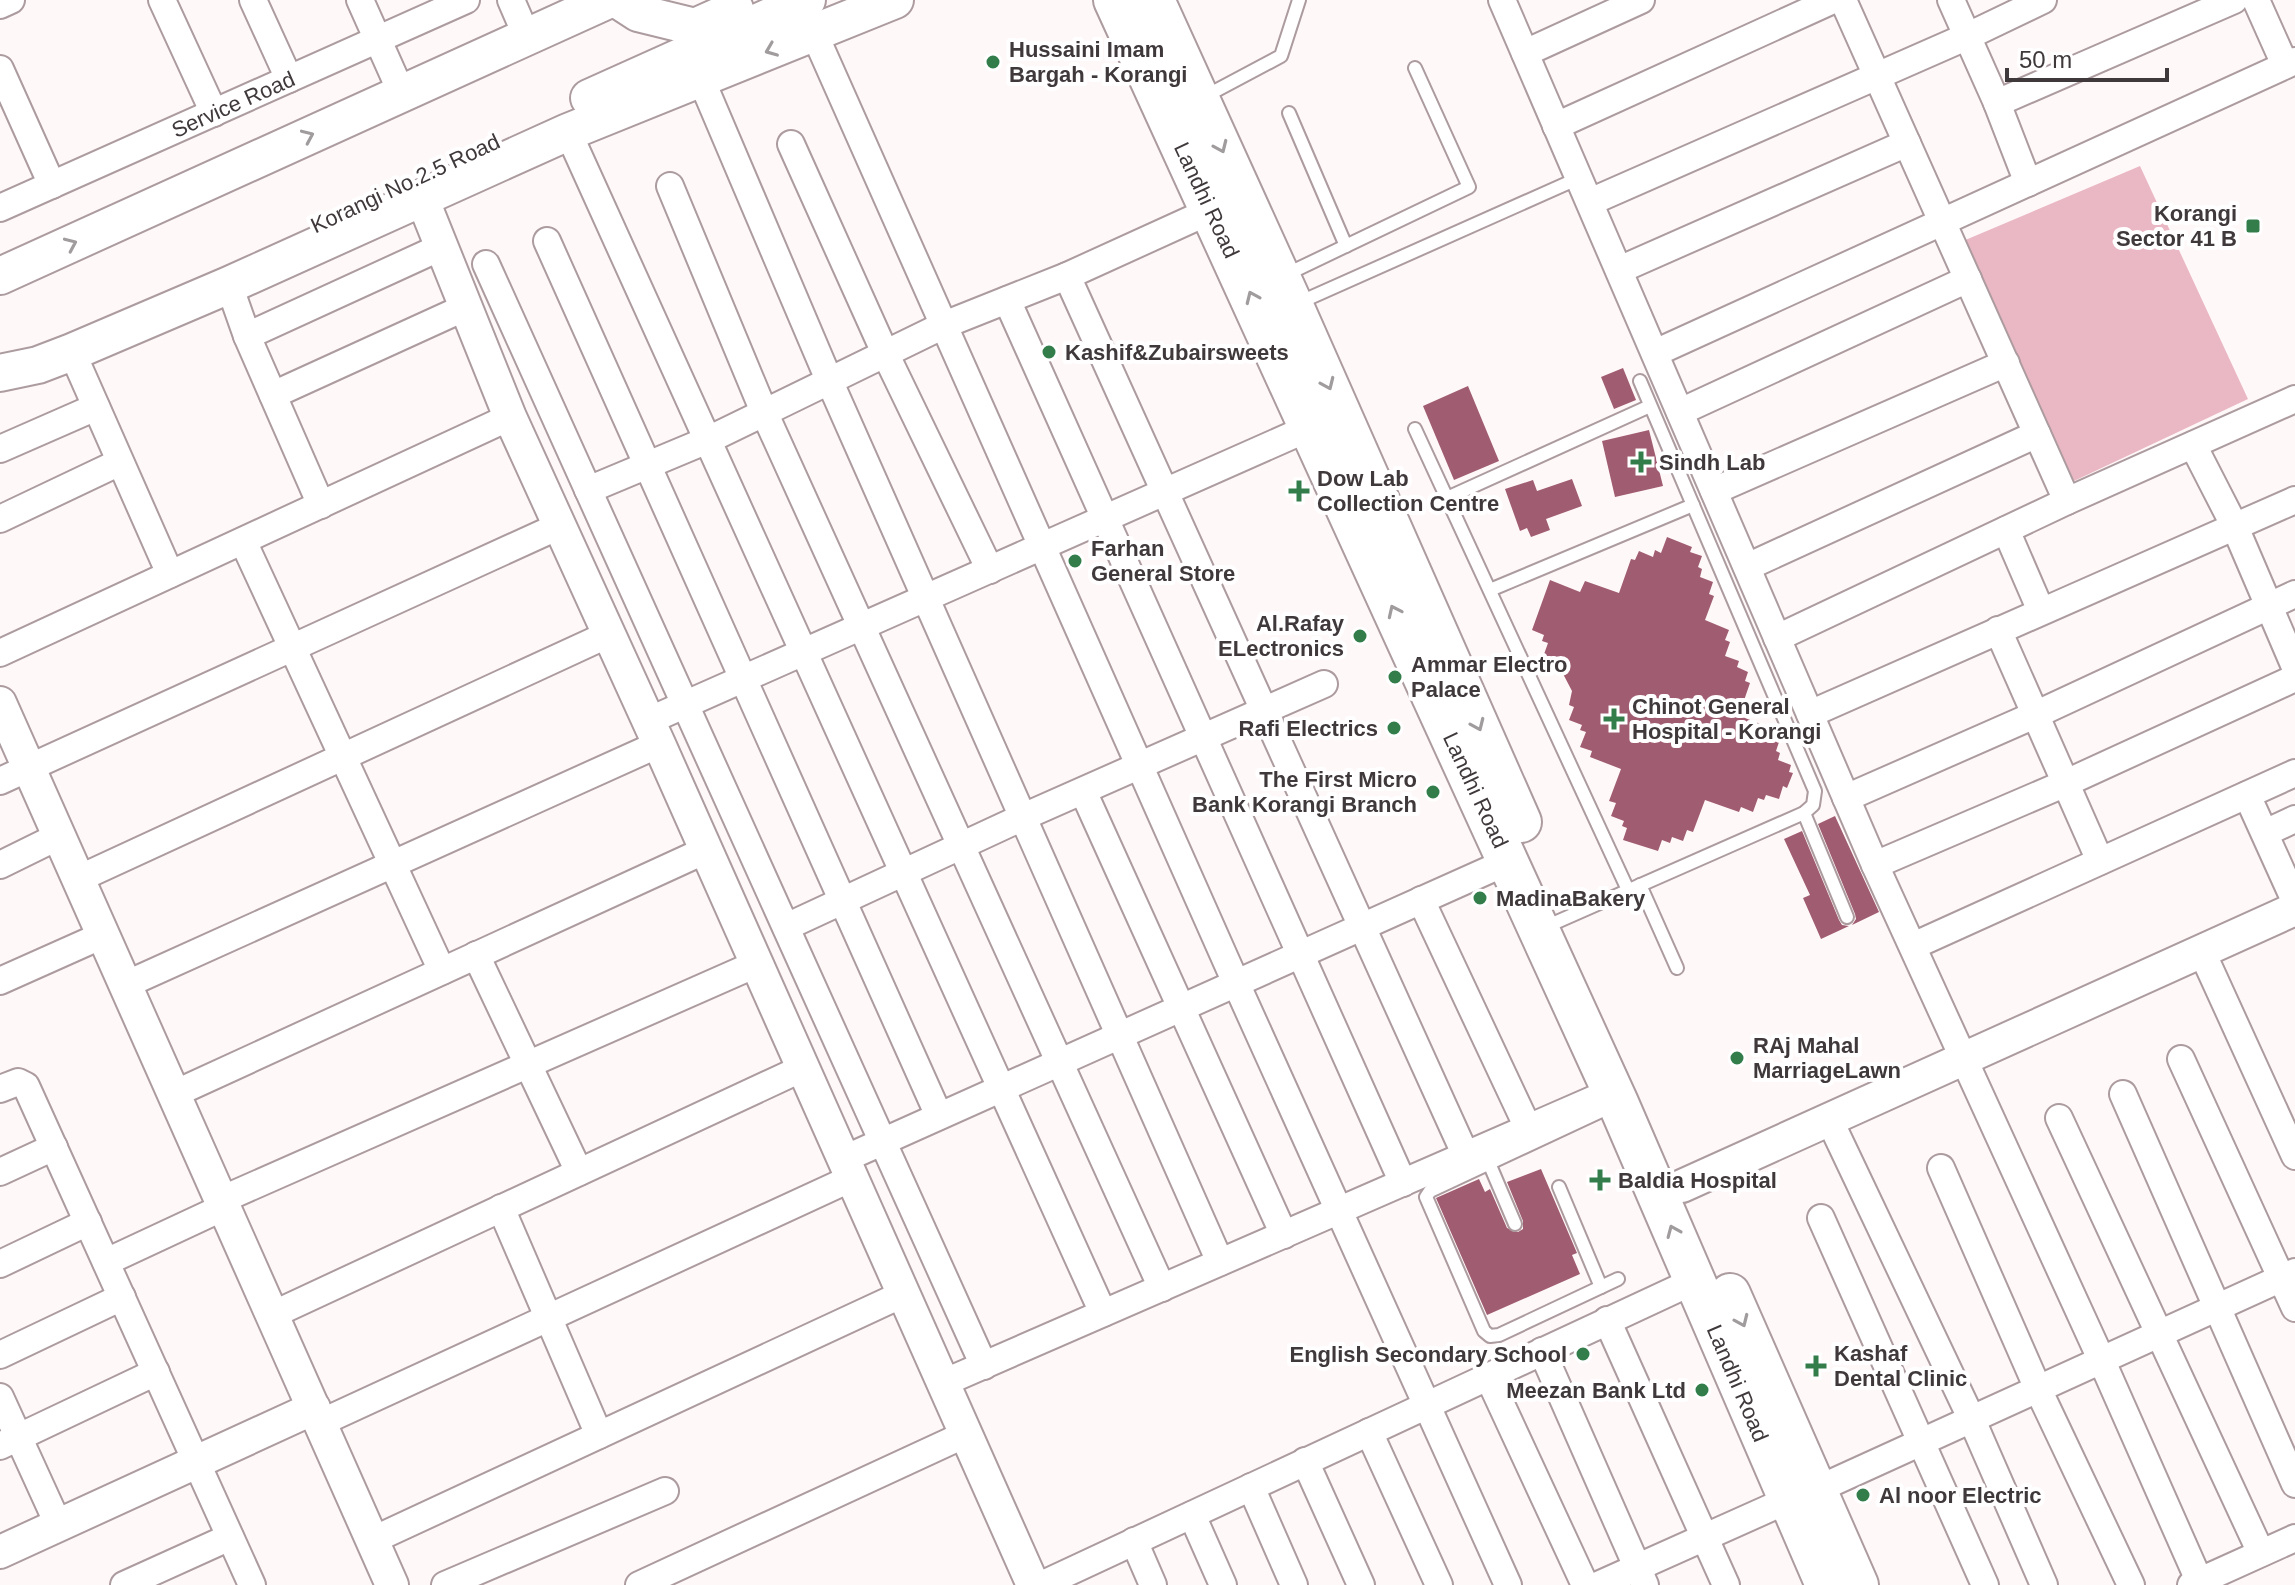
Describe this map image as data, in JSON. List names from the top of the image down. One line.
{"streets":{"main road":["Korangi No.2.5 Road","Landhi Road"],"street":["Service Road"]},"places":{"other":["Hussaini Imam Bargah - Korangi","Kashif&Zubairsweets","Farhan General Store","Al.Rafay ELectronics","Ammar Electro Palace","Rafi Electrics","The First Micro Bank Korangi Branch","MadinaBakery","RAj Mahal MarriageLawn","English Secondary School","Meezan Bank Ltd","Al noor Electric"],"transit":["Korangi Sector 41 B"],"health":["Sindh Lab","Dow Lab Collection Centre","Chinot General Hospital - Korangi","Baldia Hospital","Kashaf Dental Clinic"]},"scale_bar":"50 m"}
